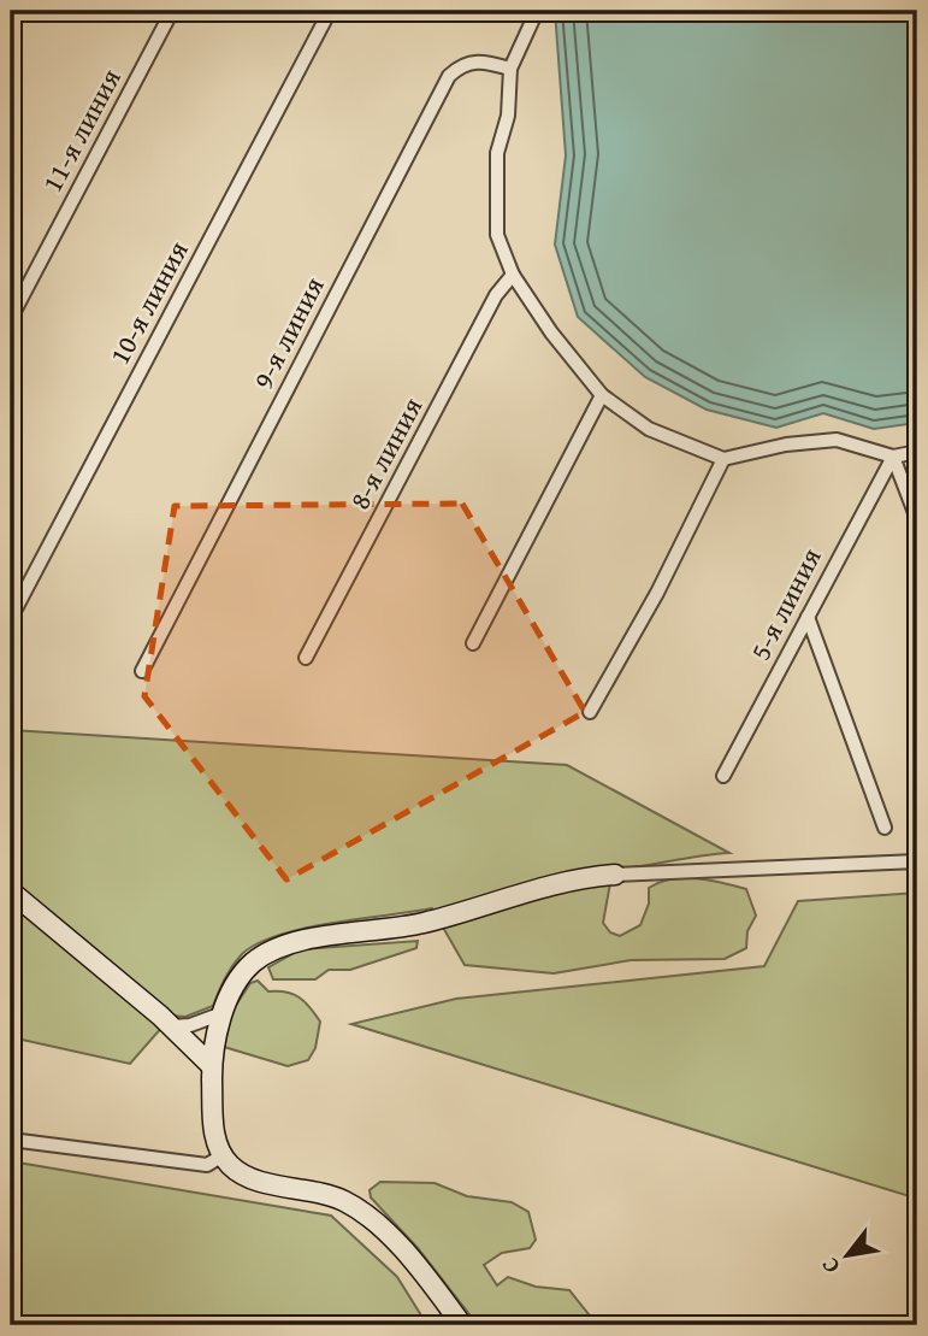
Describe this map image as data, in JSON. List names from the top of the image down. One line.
{"streets":{"street":["11-я линия","10-я линия","9-я линия","8-я линия","5-я линия"]},"north":"bottom left"}
